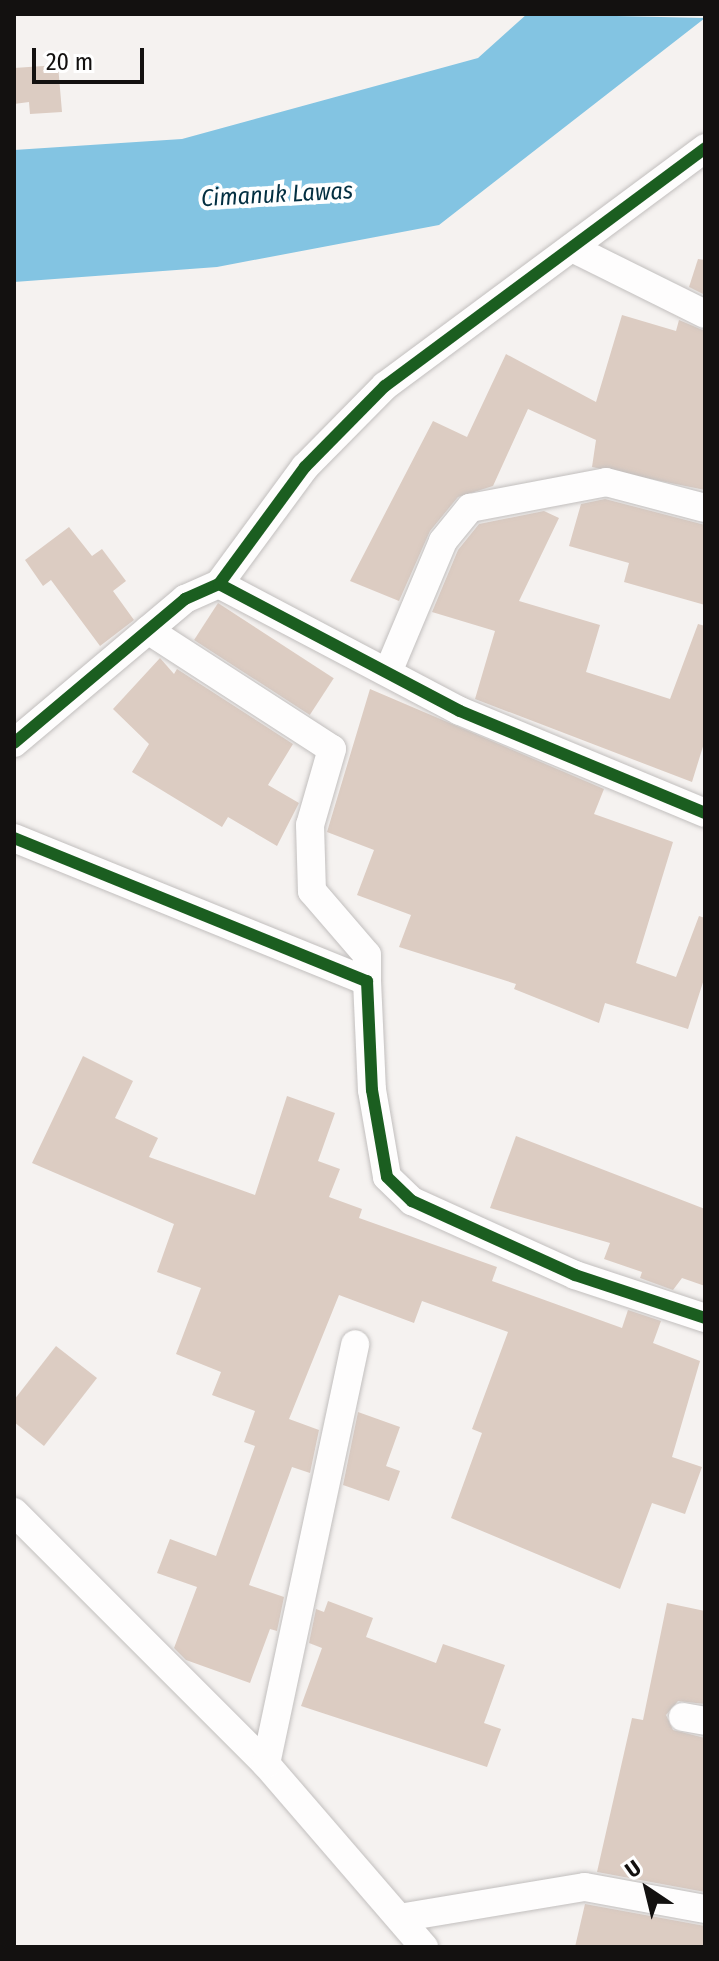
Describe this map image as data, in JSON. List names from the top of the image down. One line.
{"water":["Cimanuk Lawas"],"scale_bar":"20 m","north":"top left"}
